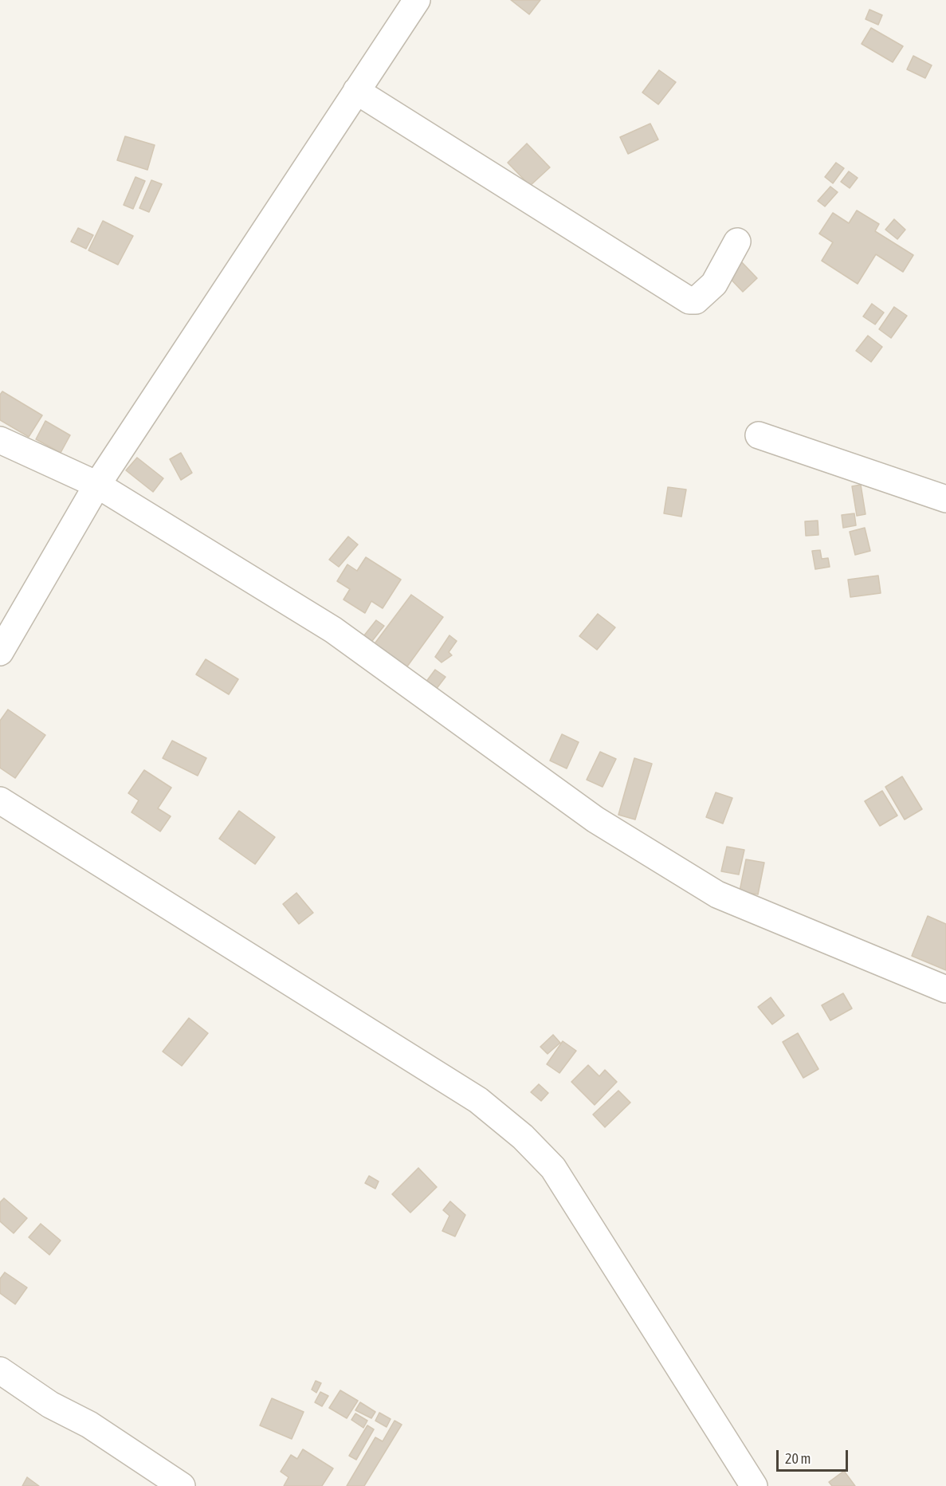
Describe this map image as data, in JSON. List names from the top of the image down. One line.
{"scale_bar":"20 m"}
